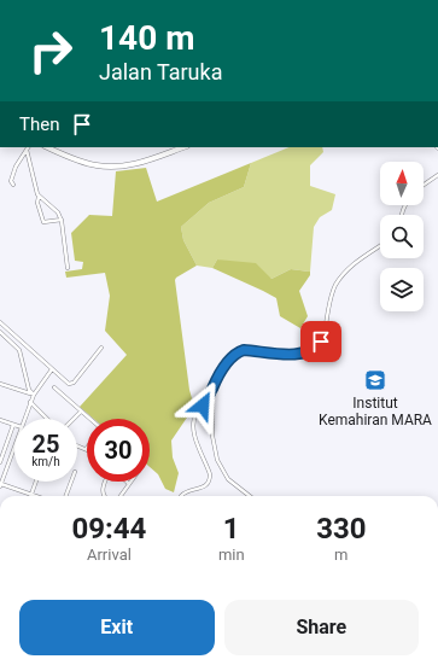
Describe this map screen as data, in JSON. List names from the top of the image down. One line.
{"places":{"school or university":["Institut Kemahiran MARA"]},"north":"top","page":{"turn":["140 m","Jalan Taruka"],"then":"Then","speed":"25 km/h","limit":"30","eta":["09:44","Arrival","1","min","330","m"],"buttons":["Exit","Share"]}}
